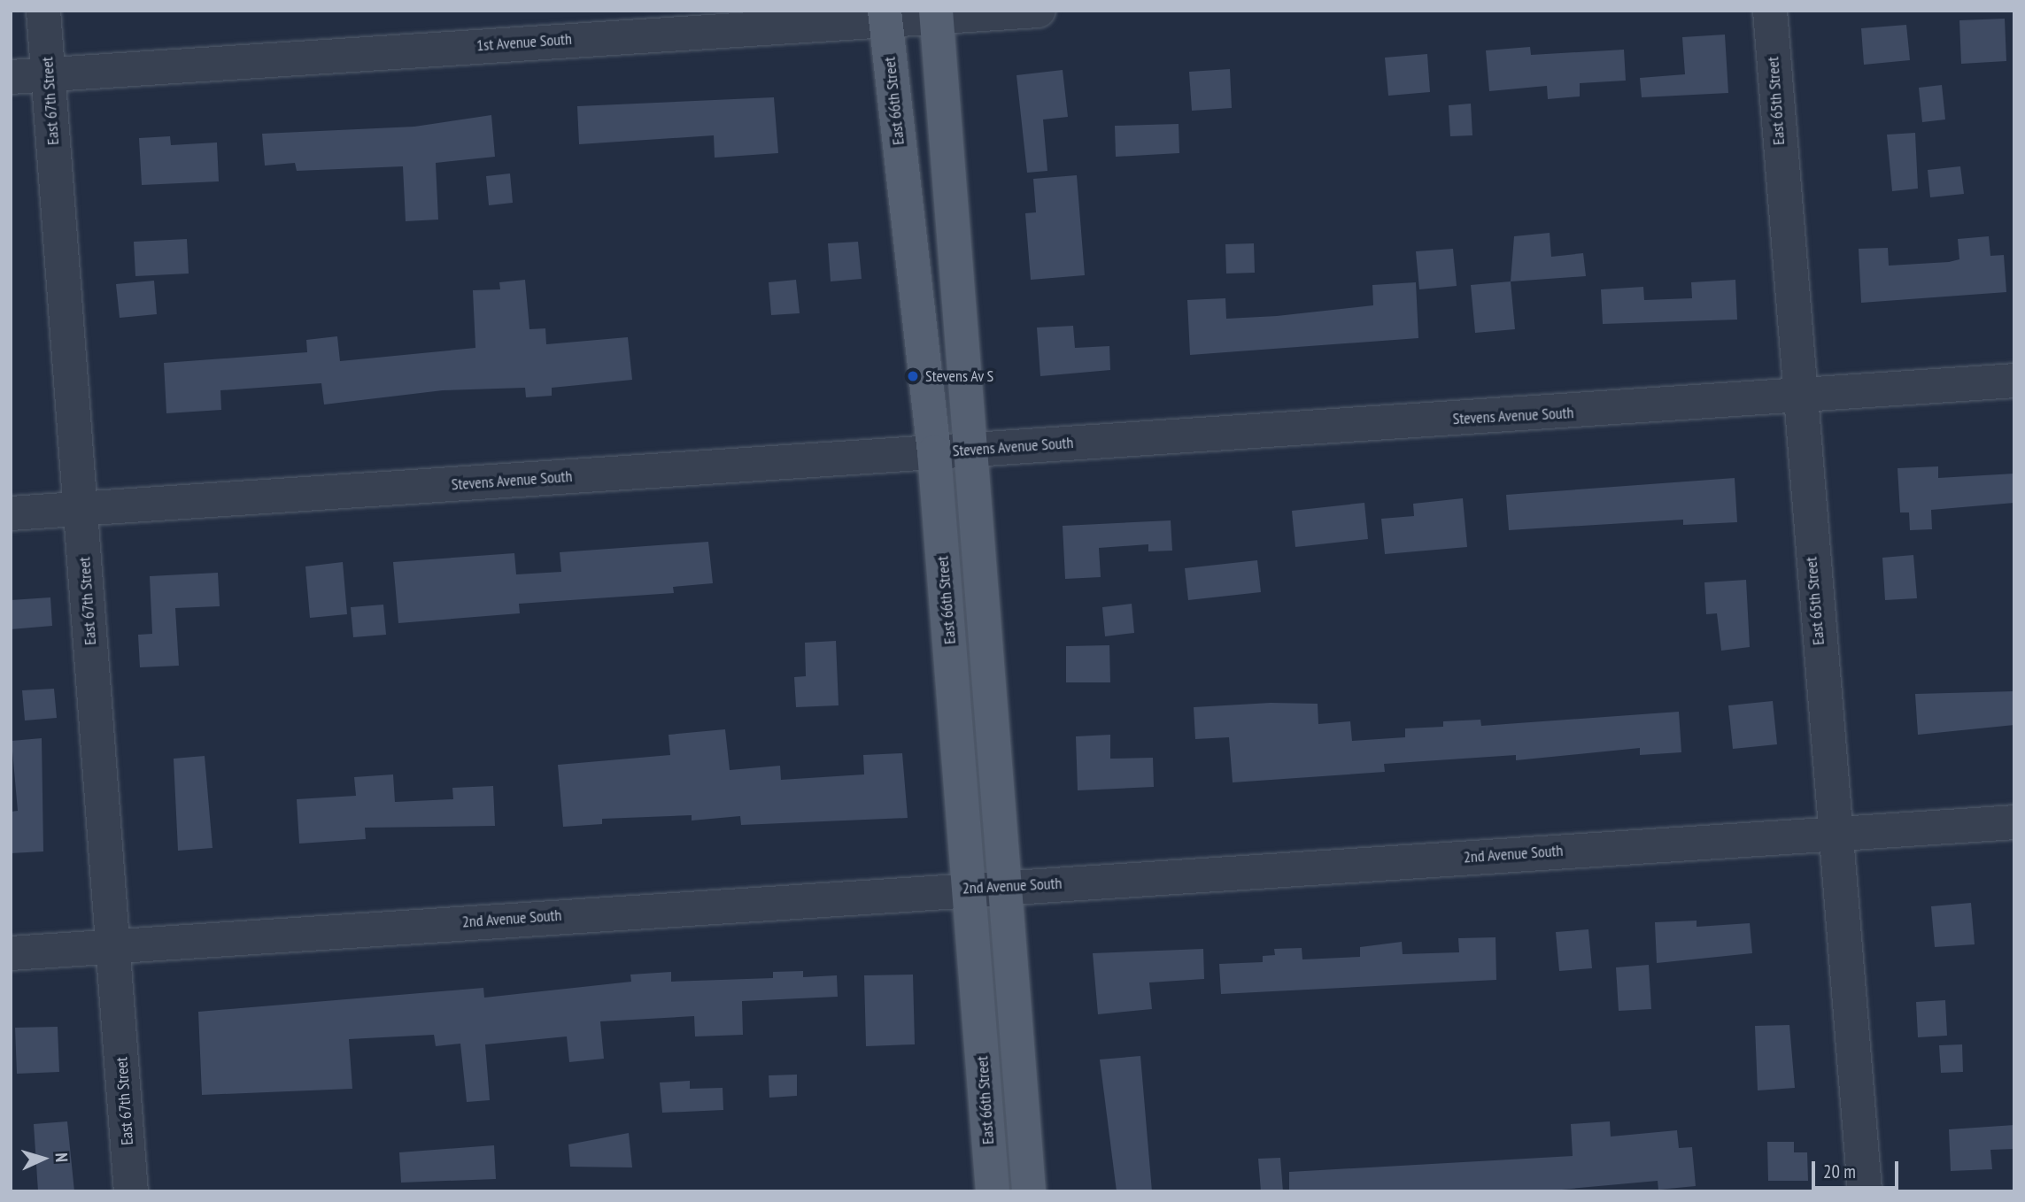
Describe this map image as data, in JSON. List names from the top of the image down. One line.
{"streets":{"main road":["East 66th Street"],"street":["1st Avenue South","East 67th Street","East 65th Street","Stevens Avenue South","2nd Avenue South"]},"crossings":[["1st Avenue South","East 67th Street"],["1st Avenue South","East 66th Street"],["East 67th Street","Stevens Avenue South"],["East 67th Street","2nd Avenue South"],["East 66th Street","Stevens Avenue South"],["East 66th Street","2nd Avenue South"],["East 65th Street","Stevens Avenue South"],["East 65th Street","2nd Avenue South"]],"places":["Stevens Av S"],"scale_bar":"20 m","north":"right"}
